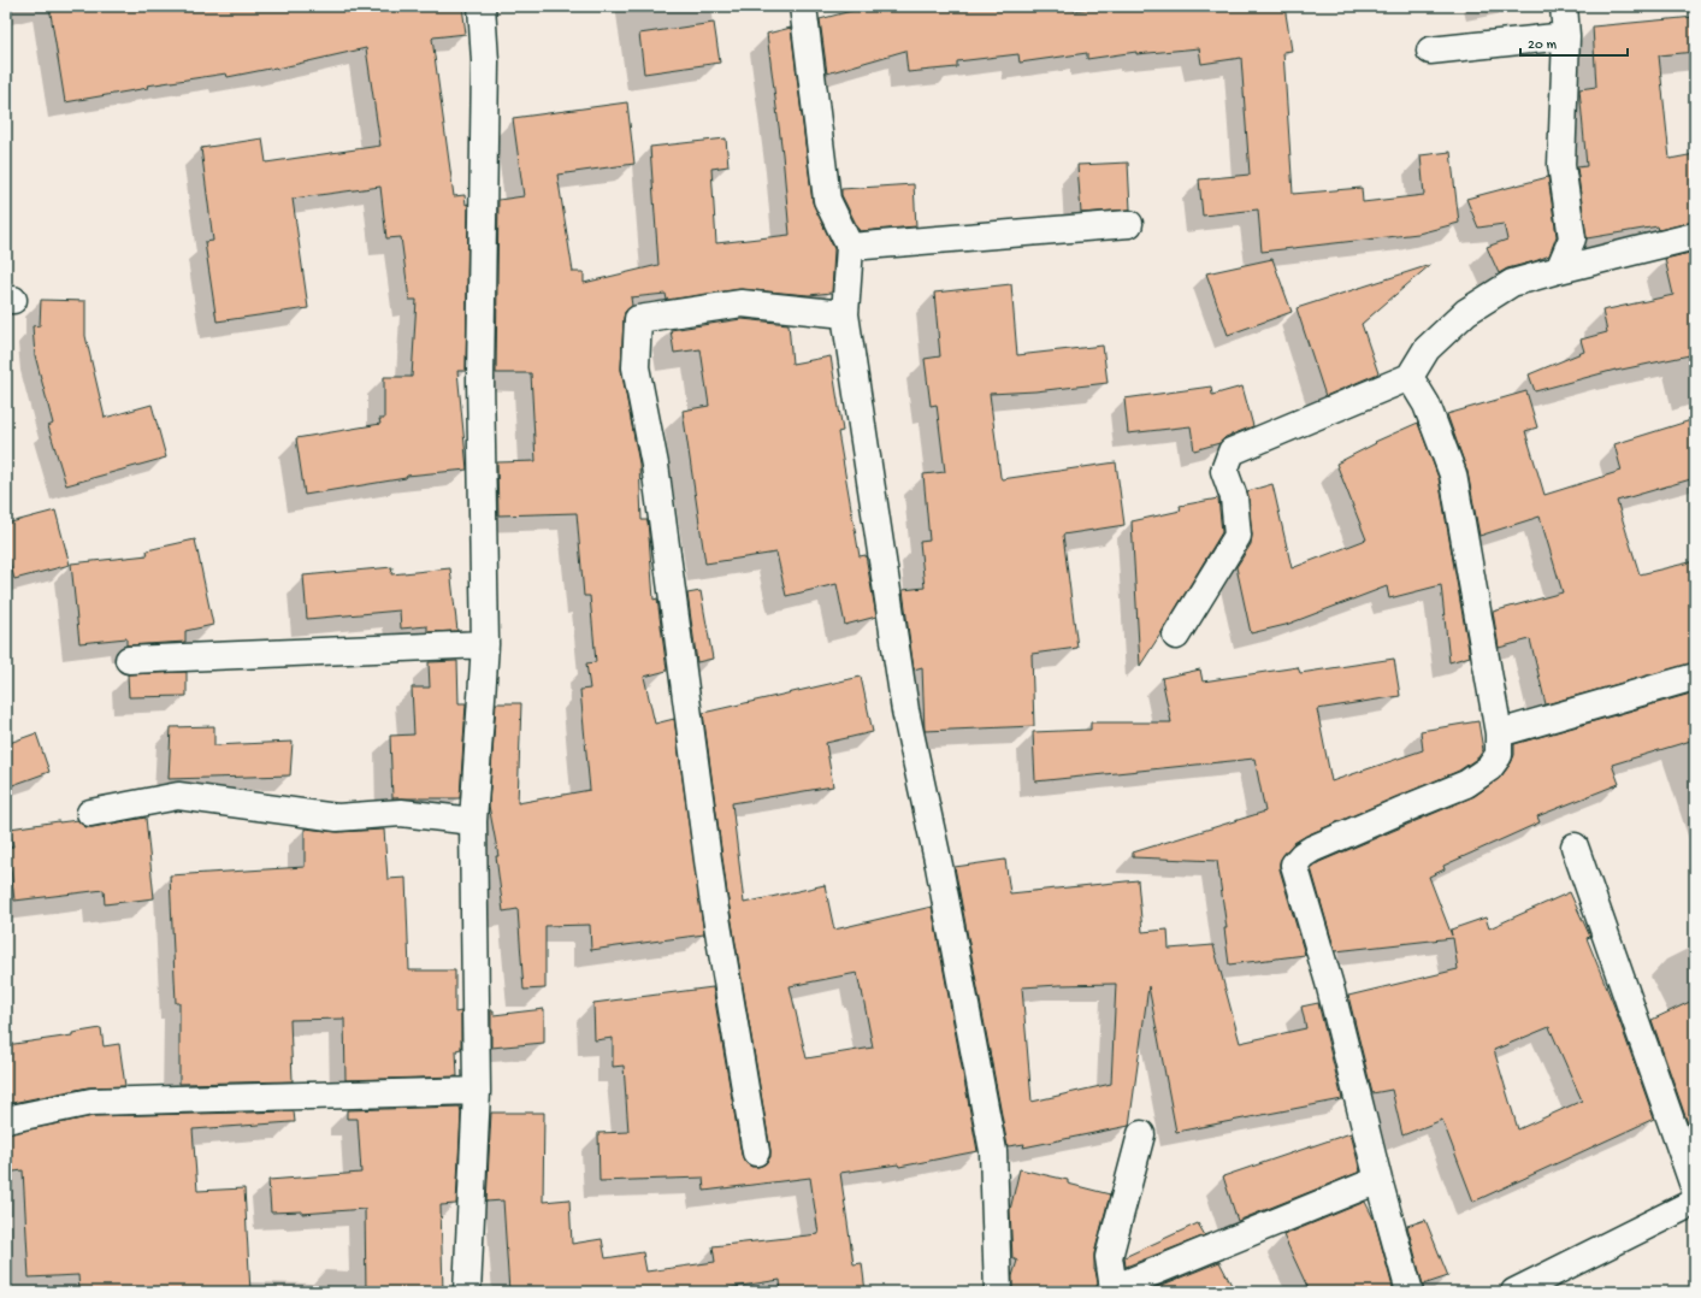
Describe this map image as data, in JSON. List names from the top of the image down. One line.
{"scale_bar":"20 m"}
